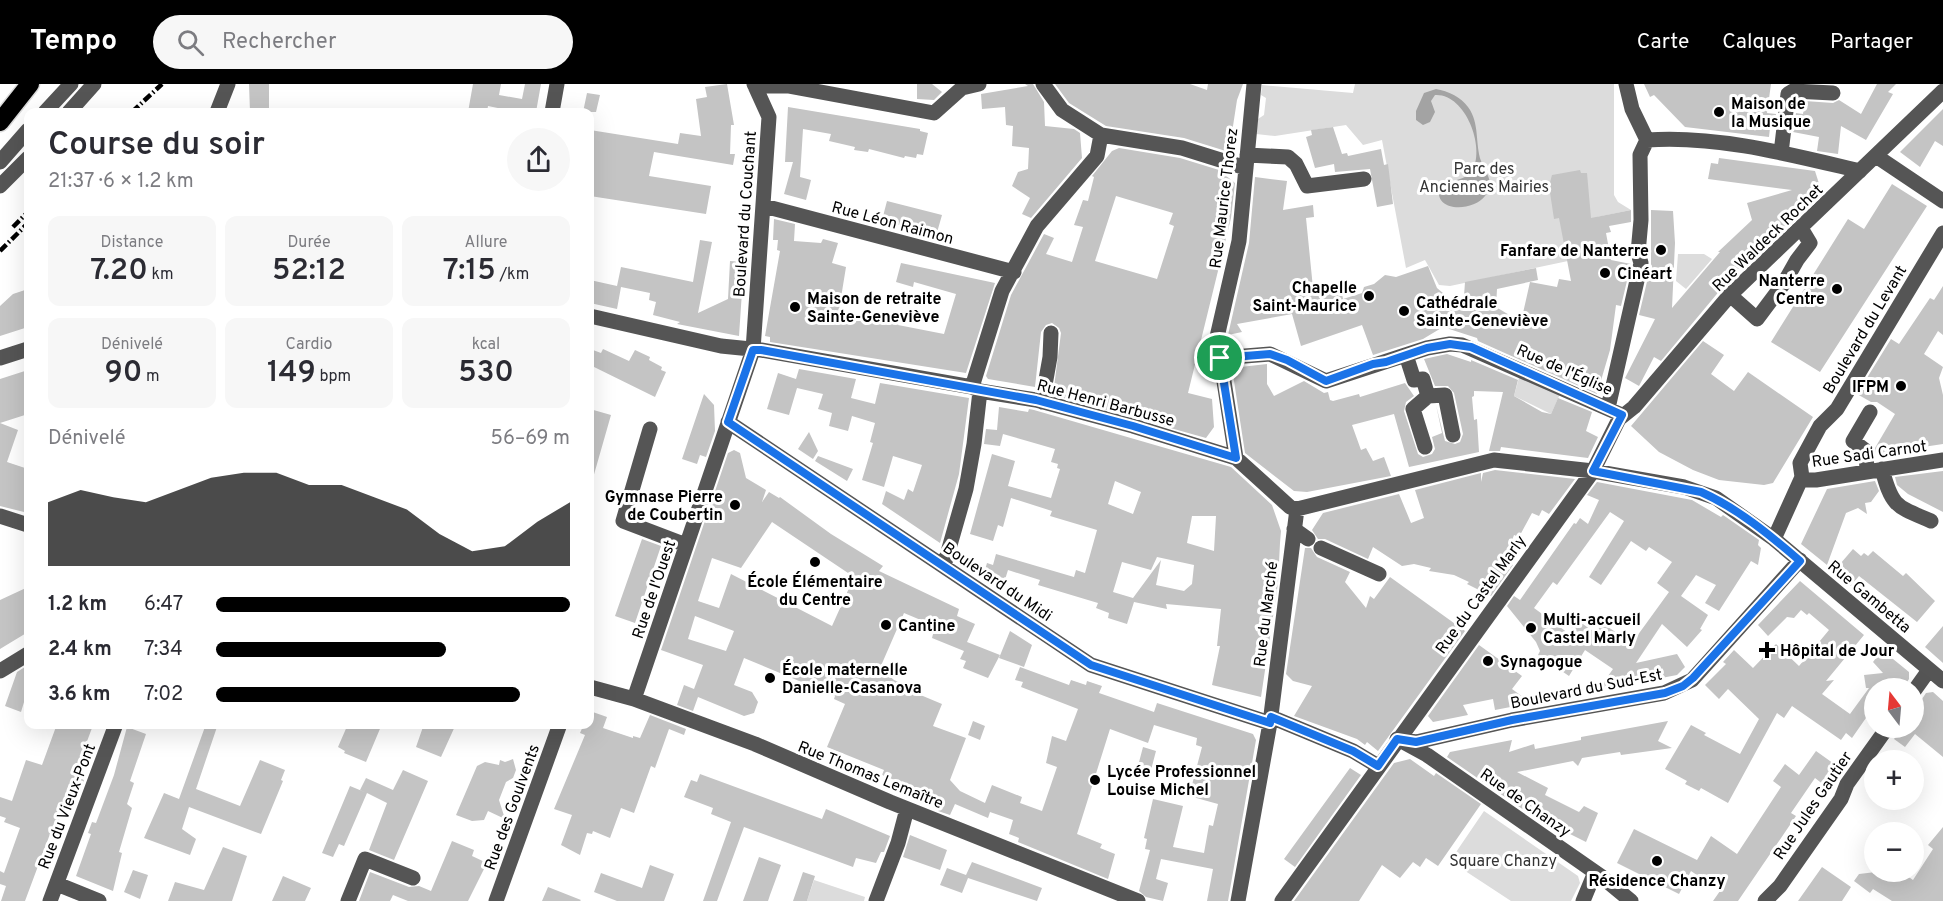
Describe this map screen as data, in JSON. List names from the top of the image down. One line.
{"streets":{"street":["Rue Maurice Thorez","Boulevard du Couchant","Rue Léon Raimon","Rue Waldeck Rochet","Boulevard du Levant","Rue de l'Église","Rue Henri Barbusse","Rue Sadi Carnot","Boulevard du Midi","Rue de l'Ouest","Rue du Castel Marly","Rue Gambetta","Rue du Marché","Boulevard du Sud-Est","Rue Thomas Lemaître","Rue de Chanzy","Rue Jules Gautier","Rue du Vieux-Pont","Rue des Goulvents"]},"crossings":[["Rue Maurice Thorez","Rue de l'Église"],["Rue Maurice Thorez","Rue Henri Barbusse"],["Boulevard du Couchant","Rue Léon Raimon"],["Boulevard du Couchant","Rue Henri Barbusse"],["Boulevard du Couchant","Boulevard du Midi"],["Boulevard du Couchant","Rue de l'Ouest"],["Rue Waldeck Rochet","Rue de l'Église"],["Rue Waldeck Rochet","Rue du Castel Marly"],["Boulevard du Levant","Rue Sadi Carnot"],["Boulevard du Levant","Rue Gambetta"],["Rue de l'Église","Rue du Castel Marly"],["Rue Henri Barbusse","Rue du Marché"],["Boulevard du Midi","Rue de l'Ouest"],["Boulevard du Midi","Rue du Castel Marly"],["Boulevard du Midi","Rue du Marché"],["Rue de l'Ouest","Rue Thomas Lemaître"],["Rue du Castel Marly","Rue Gambetta"],["Rue du Castel Marly","Boulevard du Sud-Est"],["Rue du Castel Marly","Rue de Chanzy"],["Rue Gambetta","Boulevard du Sud-Est"],["Boulevard du Sud-Est","Rue de Chanzy"]],"parks":["Parc des Anciennes Mairies","Square Chanzy"],"places":{"other":["Maison de la Musique","Fanfare de Nanterre","Cinéart","Nanterre Centre","Chapelle Saint-Maurice","Maison de retraite Sainte-Geneviève","Cathédrale Sainte-Geneviève","IFPM","Gymnase Pierre de Coubertin","École Élémentaire du Centre","Cantine","Multi-accueil Castel Marly","Synagogue","École maternelle Danielle-Casanova","Lycée Professionnel Louise Michel","Résidence Chanzy"],"health":["Hôpital de Jour"]},"north":"top","page":{"header":"Tempo","search":"Rechercher","nav":["Carte","Calques","Partager"],"heading":["Course du soir","21:37 · 6 × 1.2 km"],"stats":[["Distance","7.20 km"],["Durée","52:12"],["Allure","7:15 /km"],["Dénivelé","90 m"],["Cardio","149 bpm"],["kcal","530"]],"chart":["Dénivelé","56–69 m"],"list":[{"name":"1.2 km","note":"6:47"},{"name":"2.4 km","note":"7:34"},{"name":"3.6 km","note":"7:02"}],"map_buttons":["+","−"]}}
